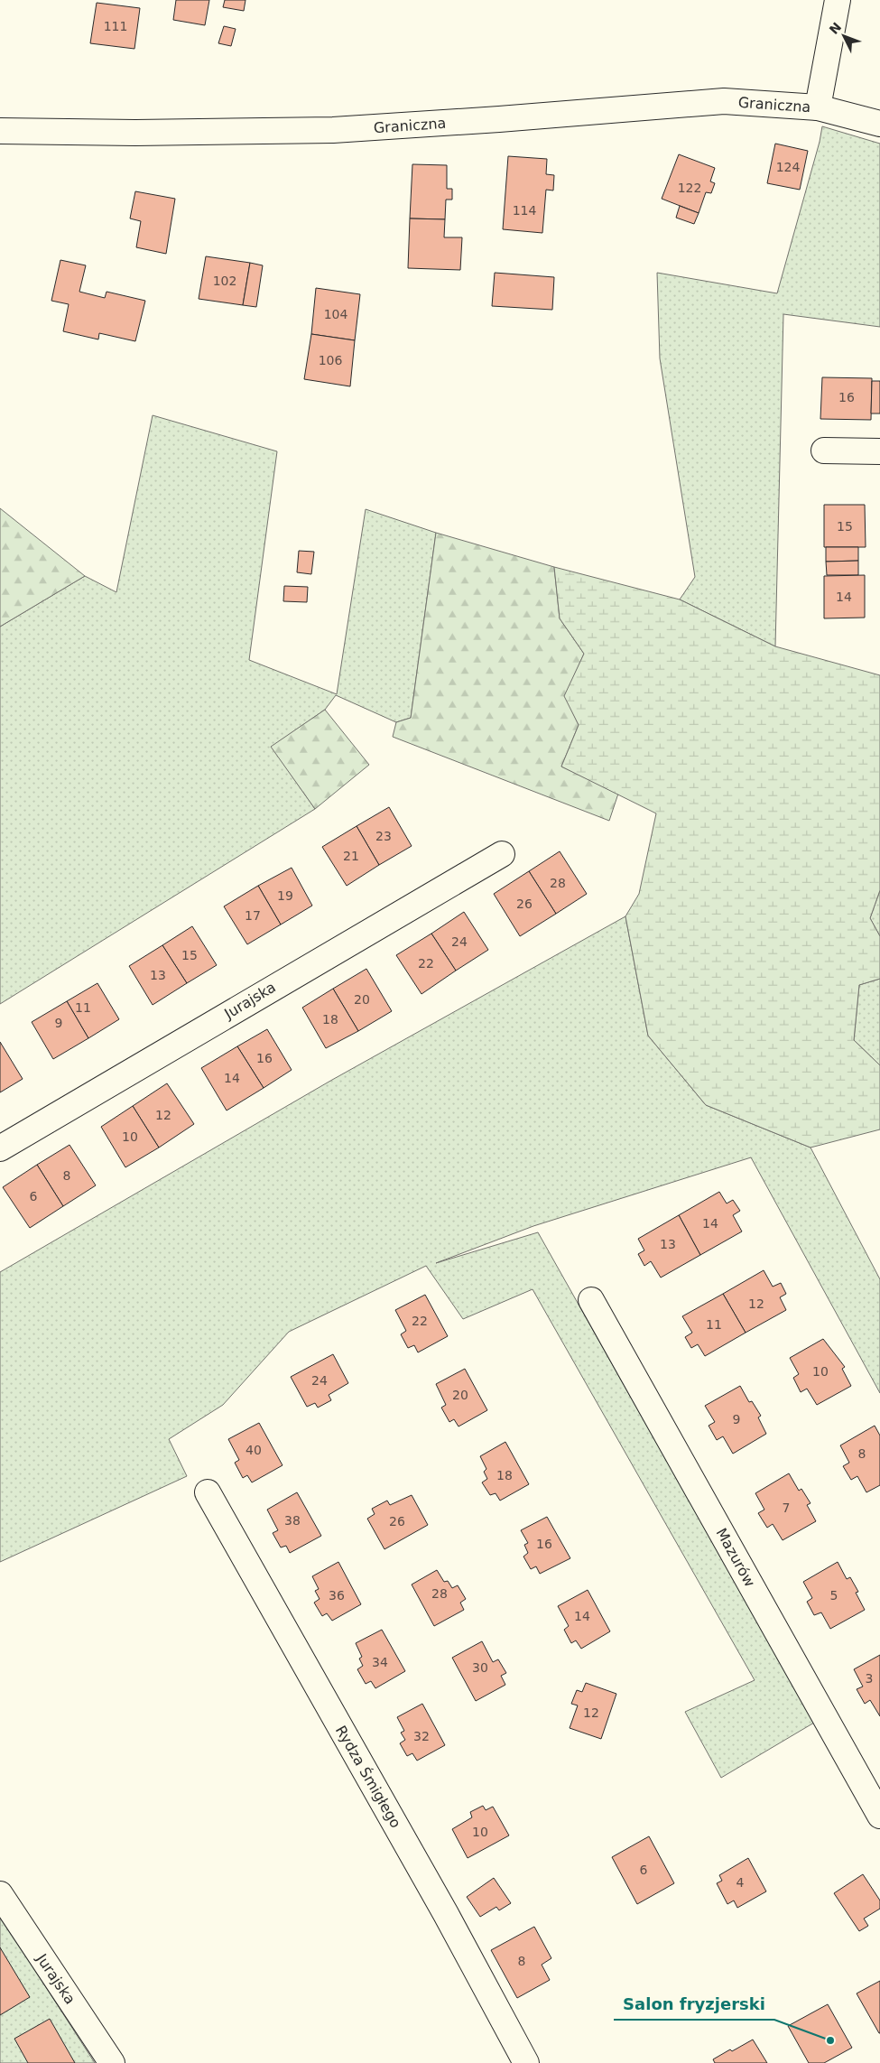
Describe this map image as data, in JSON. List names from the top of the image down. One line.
{"streets":{"street":["Graniczna","Jurajska","Mazurów","Rydza Śmigłego"]},"places":["Salon fryzjerski"],"house_numbers":["111","124","122","114","102","104","106","16","15","14","23","21","28","19","26","17","24","15","22","13","20","11","18","9","16","14","12","10","8","6","14","13","12","22","11","10","24","20","9","40","8","18","7","38","26","16","28","36","5","14","34","30","3","12","32","10","6","4","8"],"north":"top left"}
